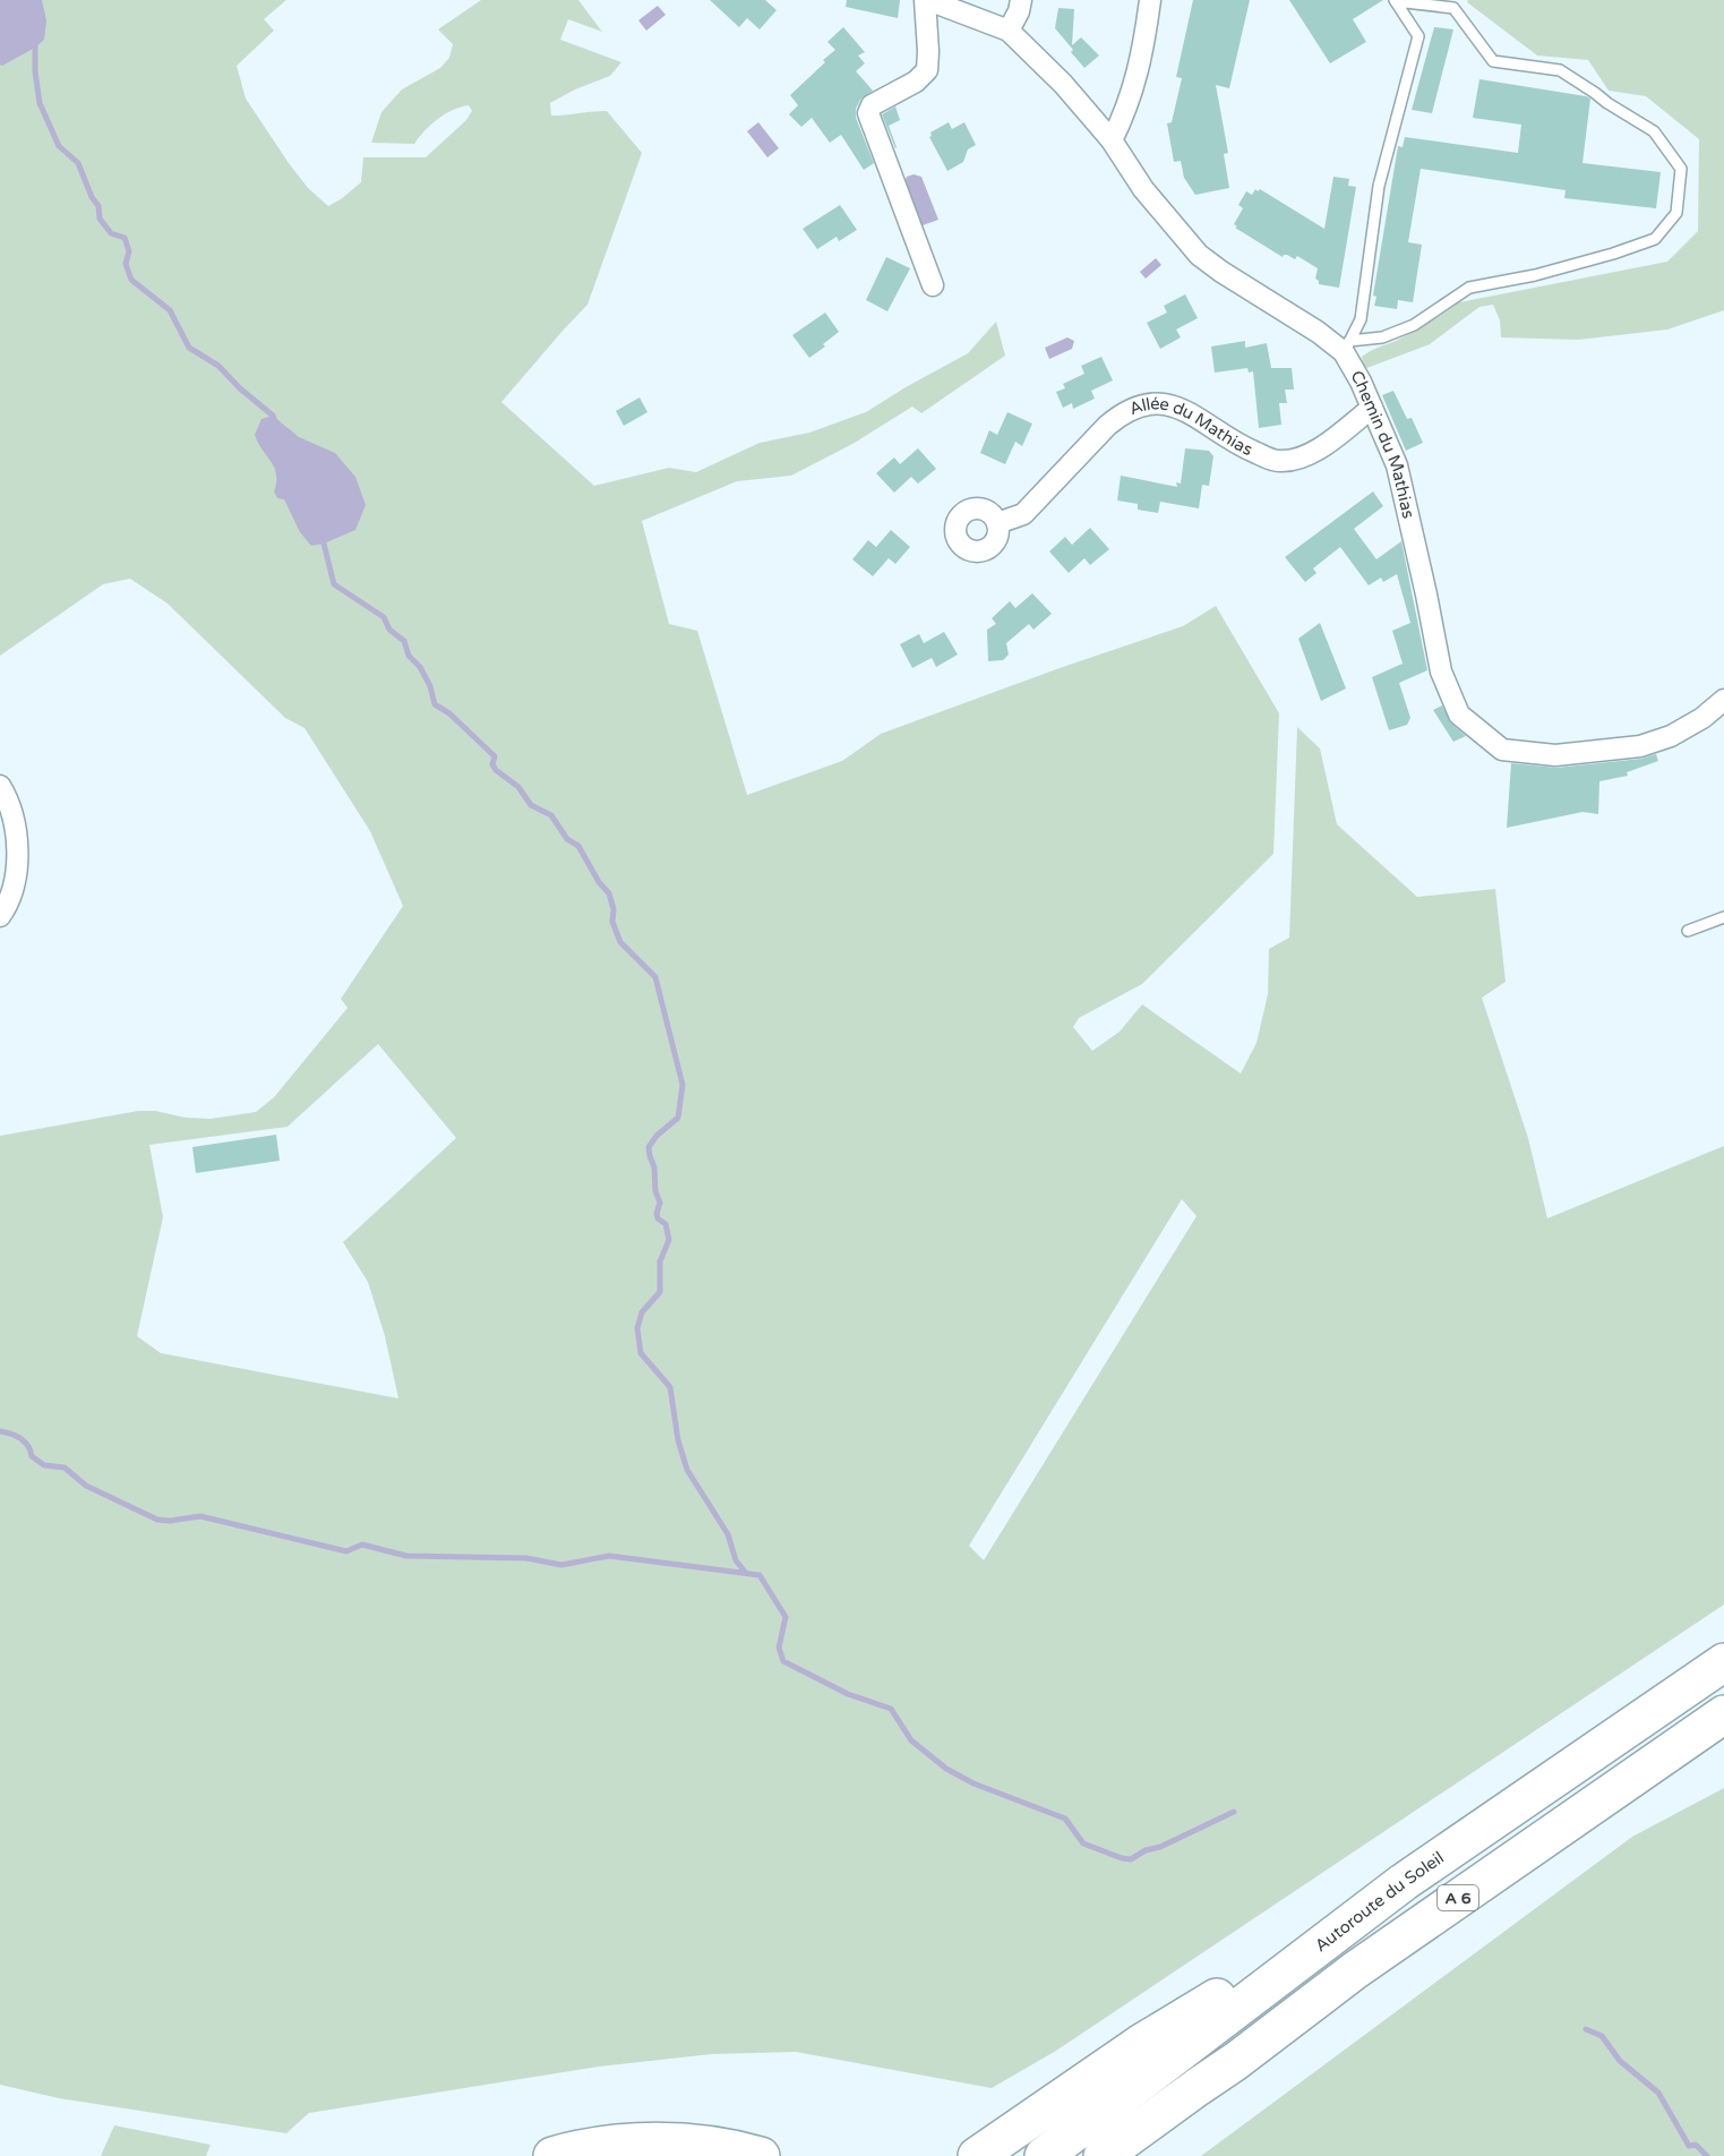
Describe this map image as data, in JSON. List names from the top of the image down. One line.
{"streets":{"highway":["A 6","Autoroute du Soleil"],"street":["Allée du Mathias","Chemin du Mathias"]},"crossings":[["Allée du Mathias","Chemin du Mathias"]]}
